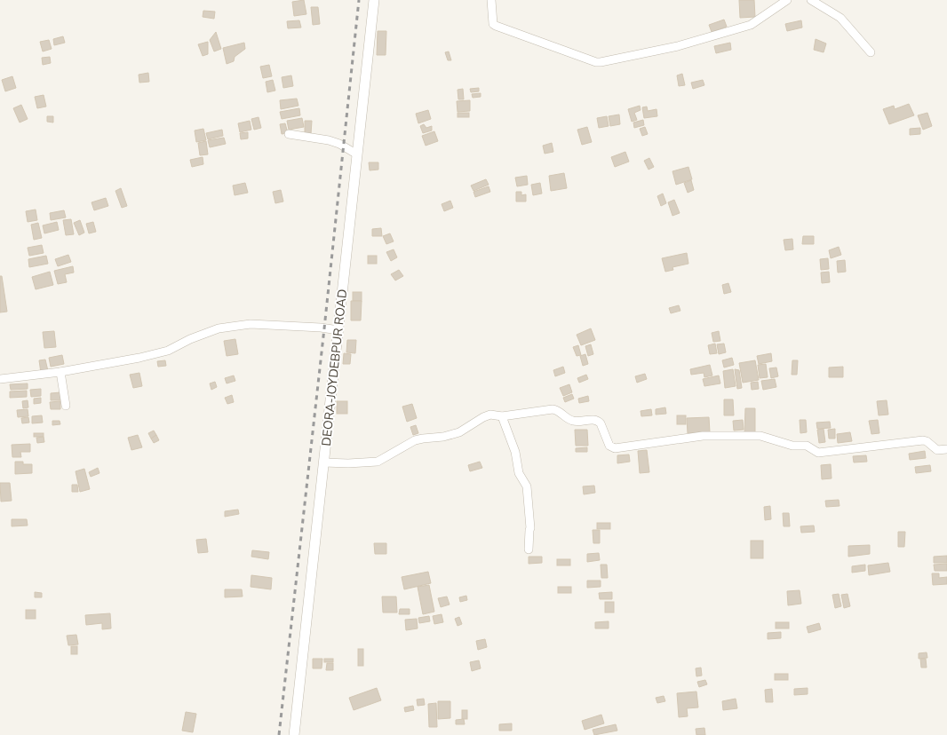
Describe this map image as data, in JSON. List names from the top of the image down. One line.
{"streets":{"street":["DEORA-JOYDEBPUR ROAD"]}}
